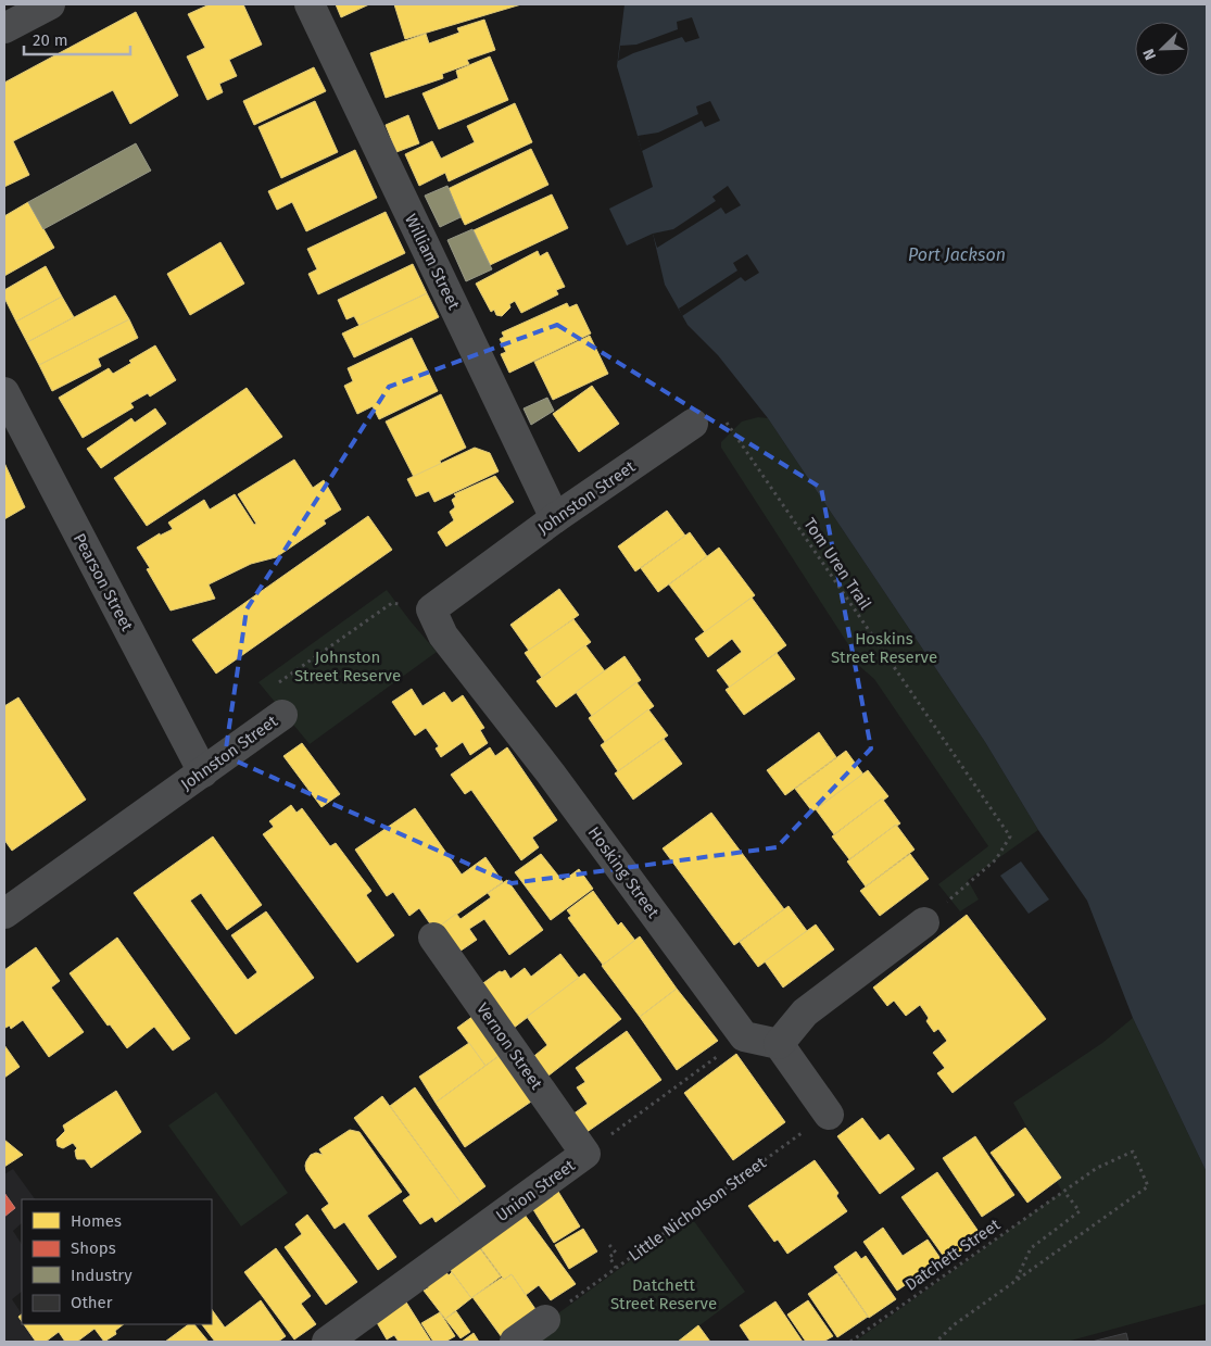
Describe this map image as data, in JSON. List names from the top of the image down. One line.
{"streets":{"street":["William Street","Johnston Street","Pearson Street","Hosking Street","Vernon Street","Union Street"],"path":["Tom Uren Trail","Little Nicholson Street","Datchett Street"]},"crossings":[["William Street","Johnston Street"],["Johnston Street","Tom Uren Trail"],["Johnston Street","Pearson Street"],["Johnston Street","Hosking Street"],["Hosking Street","Union Street"],["Vernon Street","Union Street"]],"water":["Port Jackson"],"parks":["Hoskins Street Reserve","Johnston Street Reserve","Datchett Street Reserve"],"legend":["Homes","Shops","Industry","Other"],"scale_bar":"20 m","north":"bottom left"}
